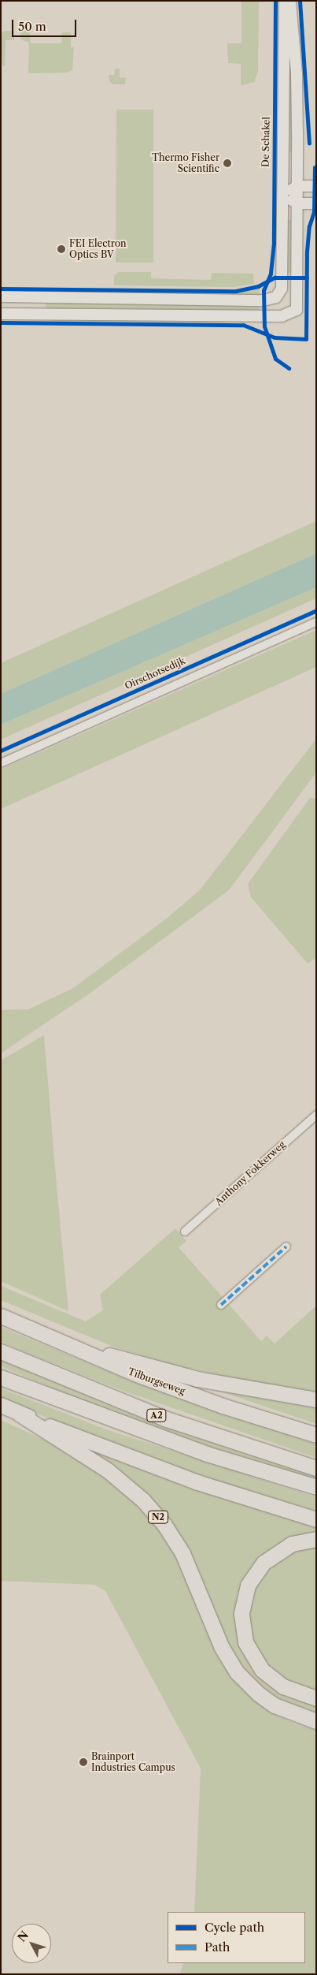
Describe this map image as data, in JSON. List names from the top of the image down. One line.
{"streets":{"highway":["Tilburgseweg","A2","N2"],"street":["De Schakel","Oirschotsedijk","Anthony Fokkerweg"]},"places":["Thermo Fisher Scientific","FEI Electron Optics BV","Brainport Industries Campus"],"legend":["Cycle path","Path"],"scale_bar":"50 m","north":"top left"}
